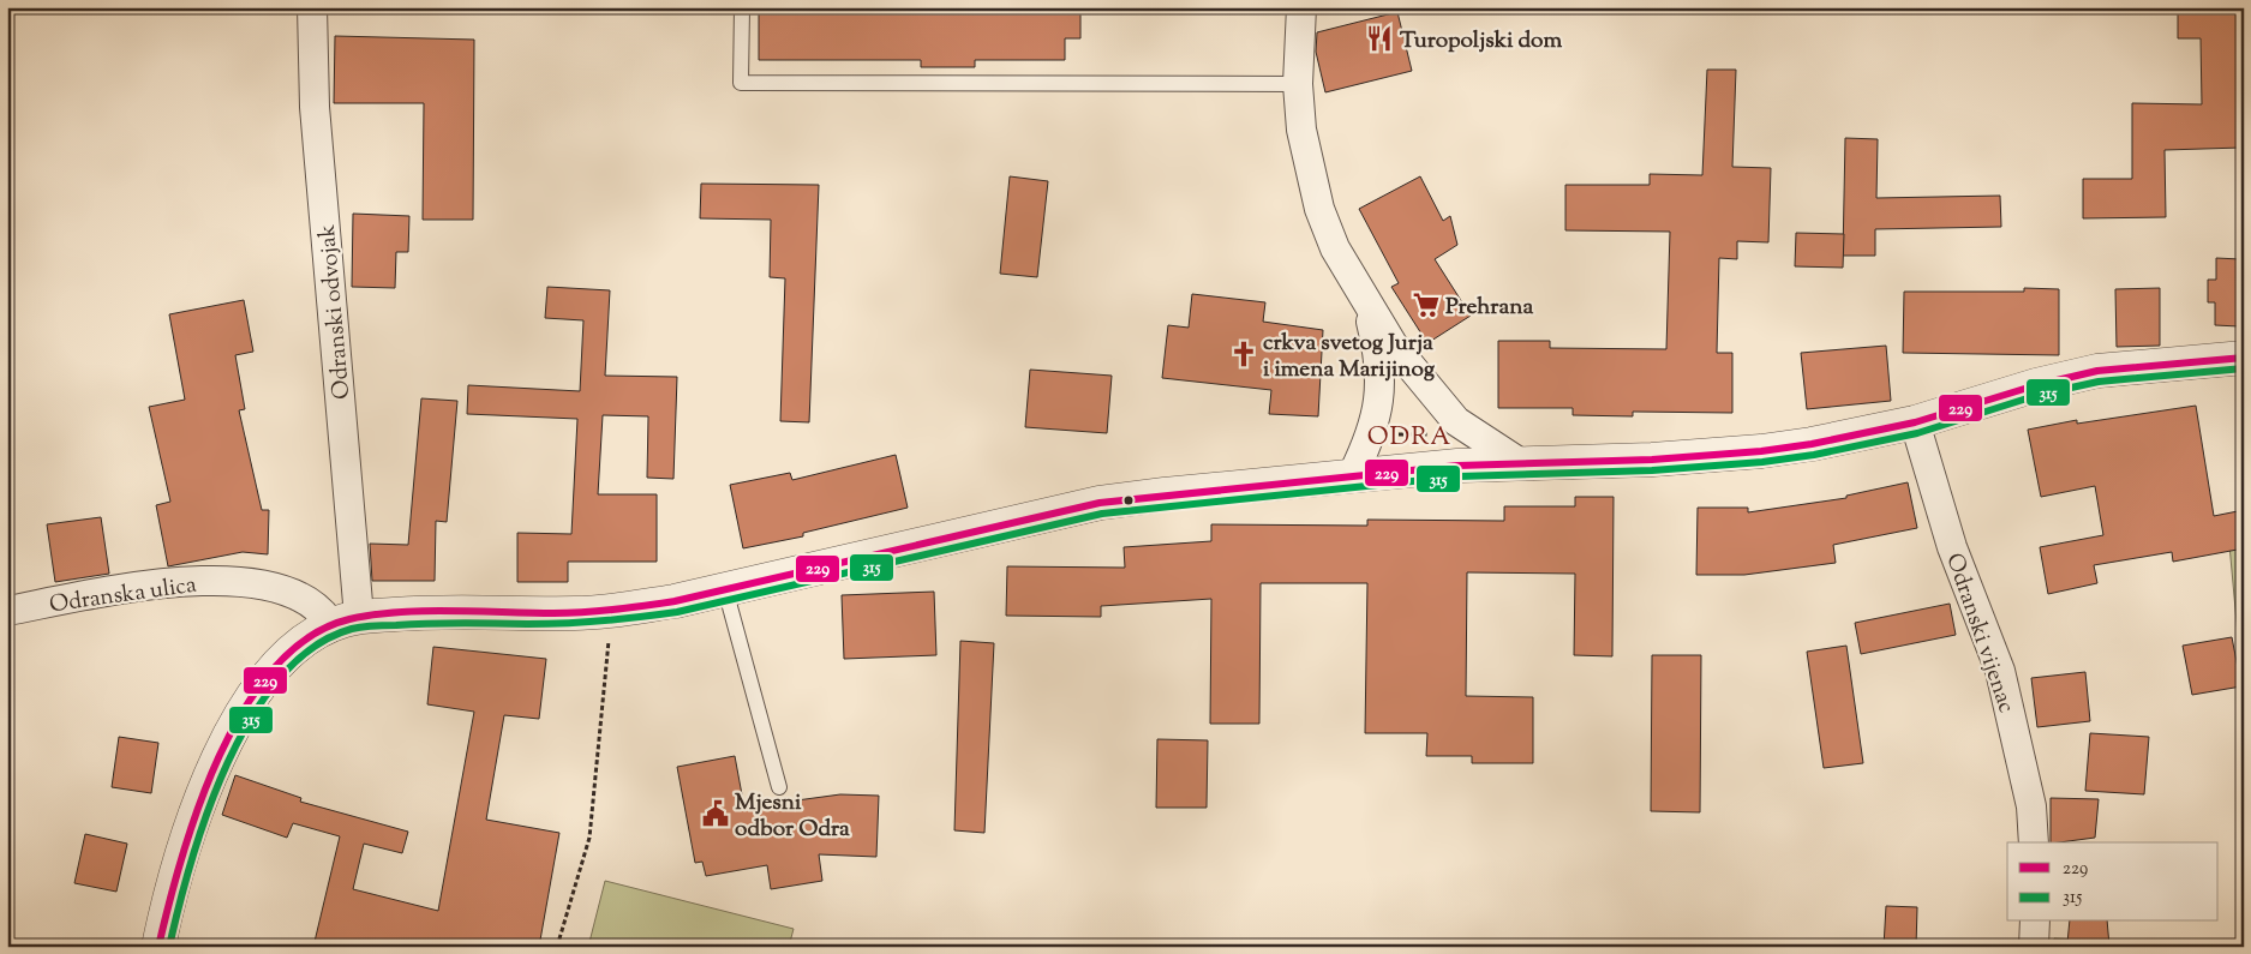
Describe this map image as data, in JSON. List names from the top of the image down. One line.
{"streets":{"street":["Odranski odvojak","Odranska ulica","Odranski vijenac"]},"crossings":[["Odranski odvojak","Odranska ulica"]],"districts":["ODRA"],"places":{"restaurant":["Turopoljski dom"],"supermarket":["Prehrana"],"church":["crkva svetog Jurja i imena Marijinog"],"public building":["Mjesni odbor Odra"]},"lines":["transit line 229","transit line 315"],"legend":["229","315"]}
